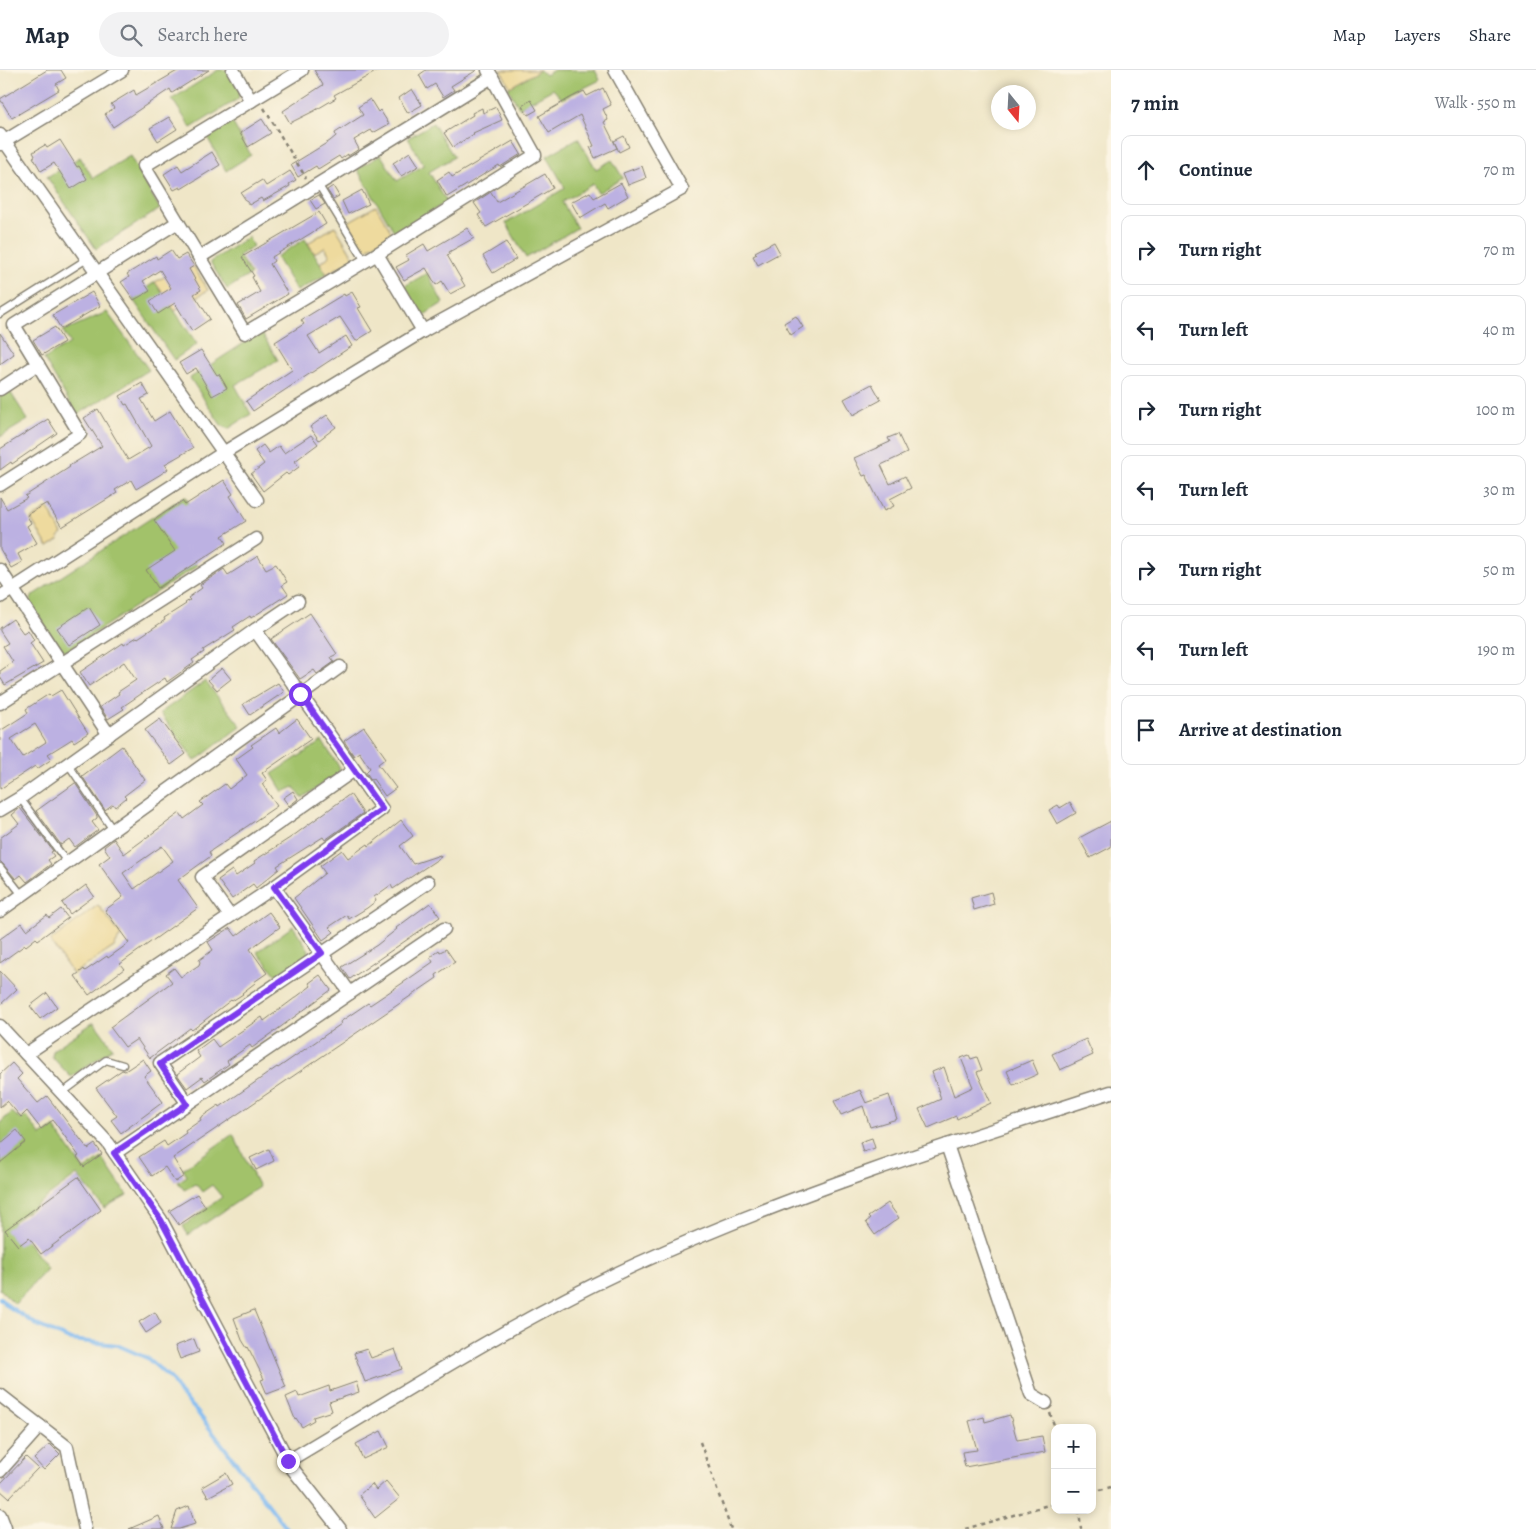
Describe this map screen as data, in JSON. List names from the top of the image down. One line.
{"north":"bottom","page":{"header":"Map","search":"Search here","nav":["Map","Layers","Share"],"heading":["7 min","Walk · 550 m"],"list":[["Continue","70 m"],["Turn right","70 m"],["Turn left","40 m"],["Turn right","100 m"],["Turn left","30 m"],["Turn right","50 m"],["Turn left","190 m"],"Arrive at destination"],"map_buttons":["+","−"]}}
